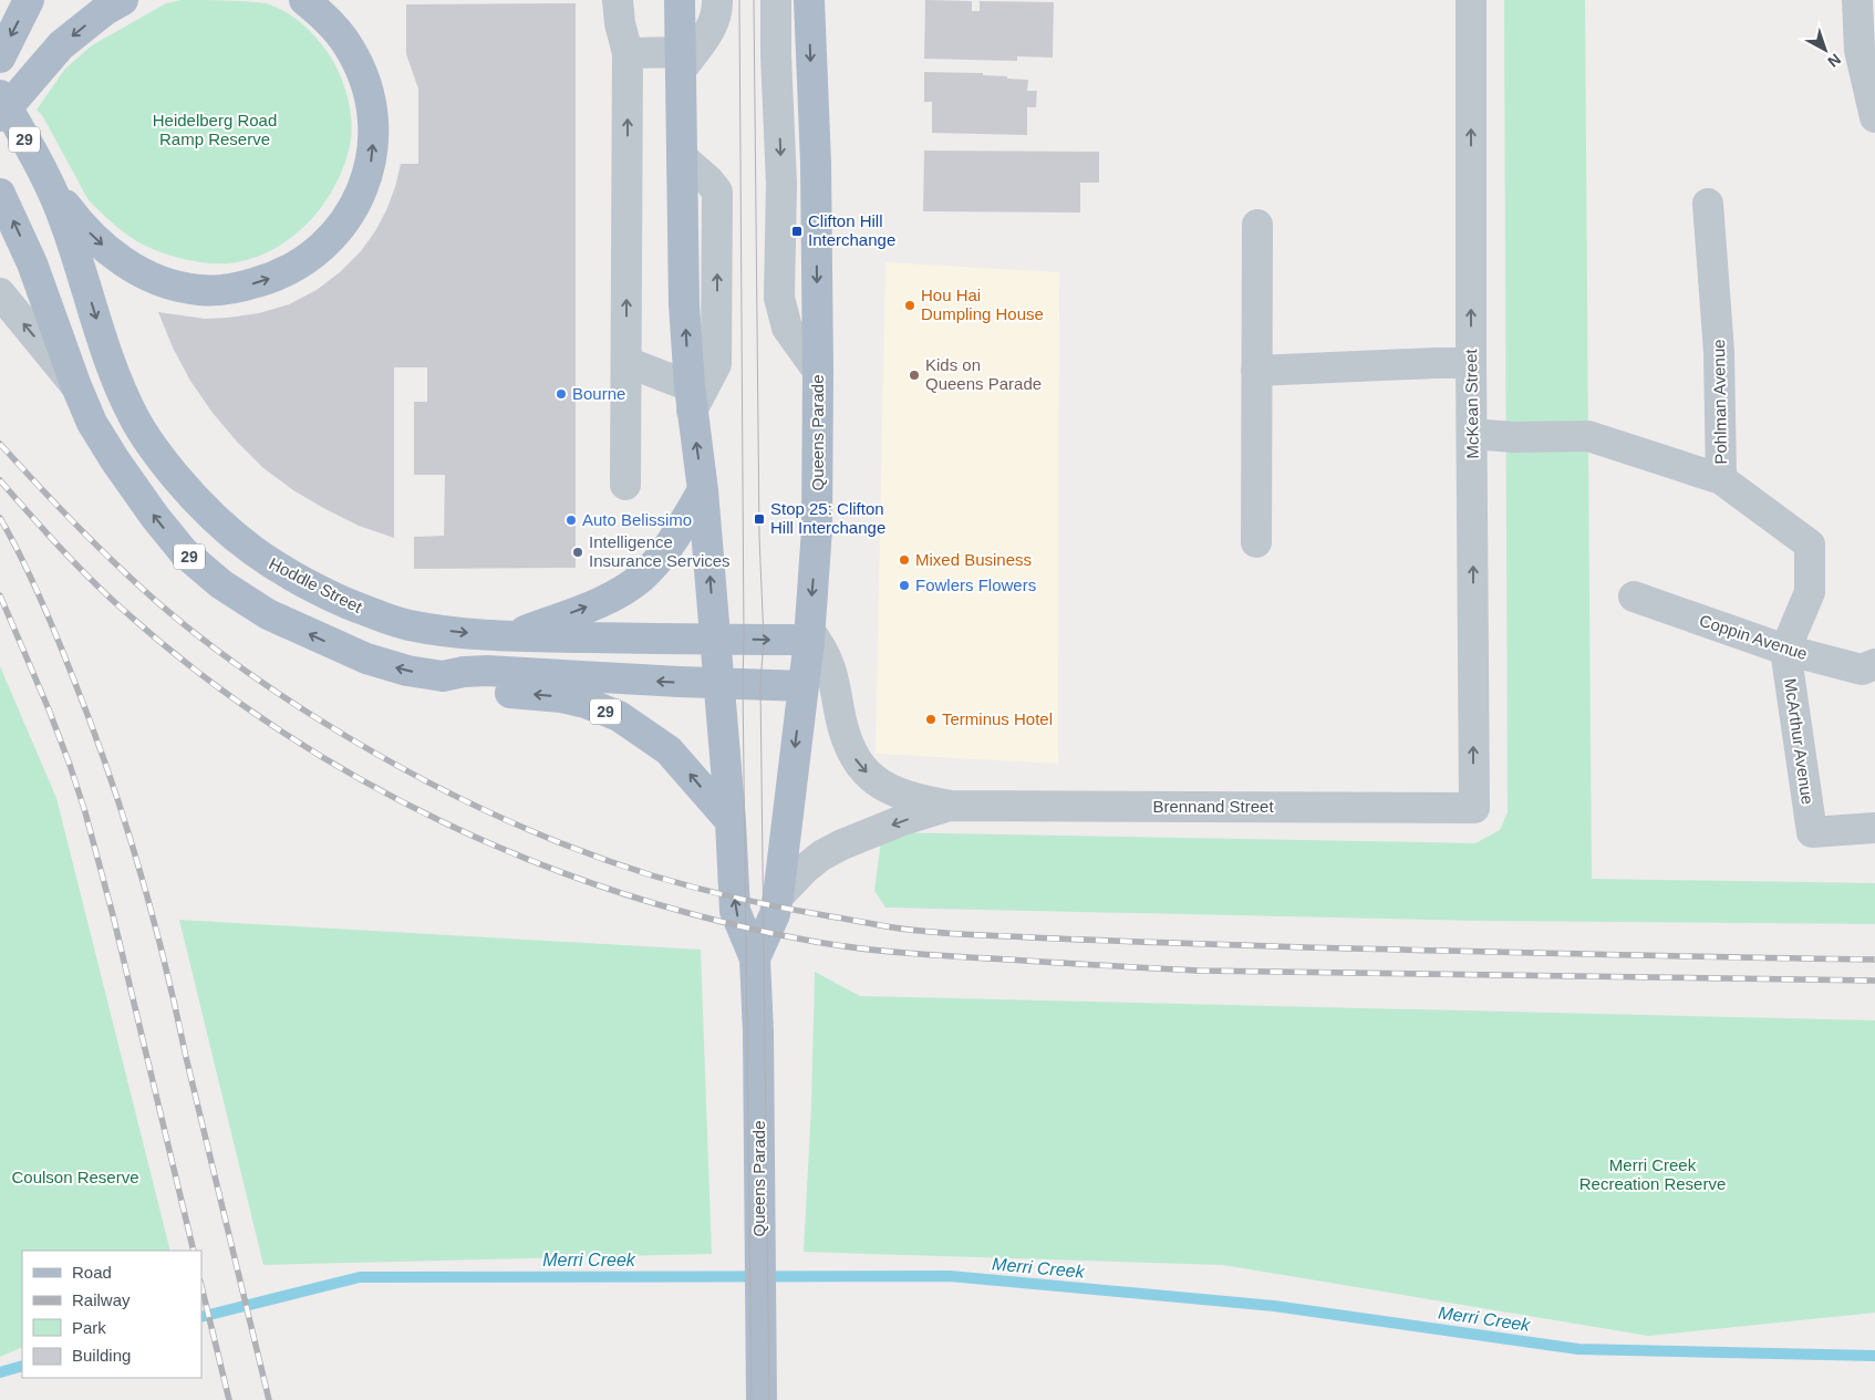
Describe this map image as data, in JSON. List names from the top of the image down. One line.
{"streets":{"main road":["29","Queens Parade","Hoddle Street"],"street":["Pohlman Avenue","McKean Street","Coppin Avenue","McArthur Avenue","Brennand Street"]},"crossings":[["29","Queens Parade"],["Pohlman Avenue","Coppin Avenue"],["Pohlman Avenue","McArthur Avenue"],["McKean Street","Brennand Street"],["Queens Parade","Hoddle Street"],["Queens Parade","Brennand Street"],["Hoddle Street","Brennand Street"],["Coppin Avenue","McArthur Avenue"]],"water":["Merri Creek"],"parks":["Heidelberg Road Ramp Reserve","Merri Creek Recreation Reserve","Coulson Reserve"],"places":{"transit":["Clifton Hill Interchange","Stop 25: Clifton Hill Interchange"],"other":["Hou Hai Dumpling House","Kids on Queens Parade","Bourne","Auto Belissimo","Intelligence Insurance Services","Mixed Business","Fowlers Flowers","Terminus Hotel"]},"legend":["Road","Railway","Park","Building"],"north":"bottom right"}
